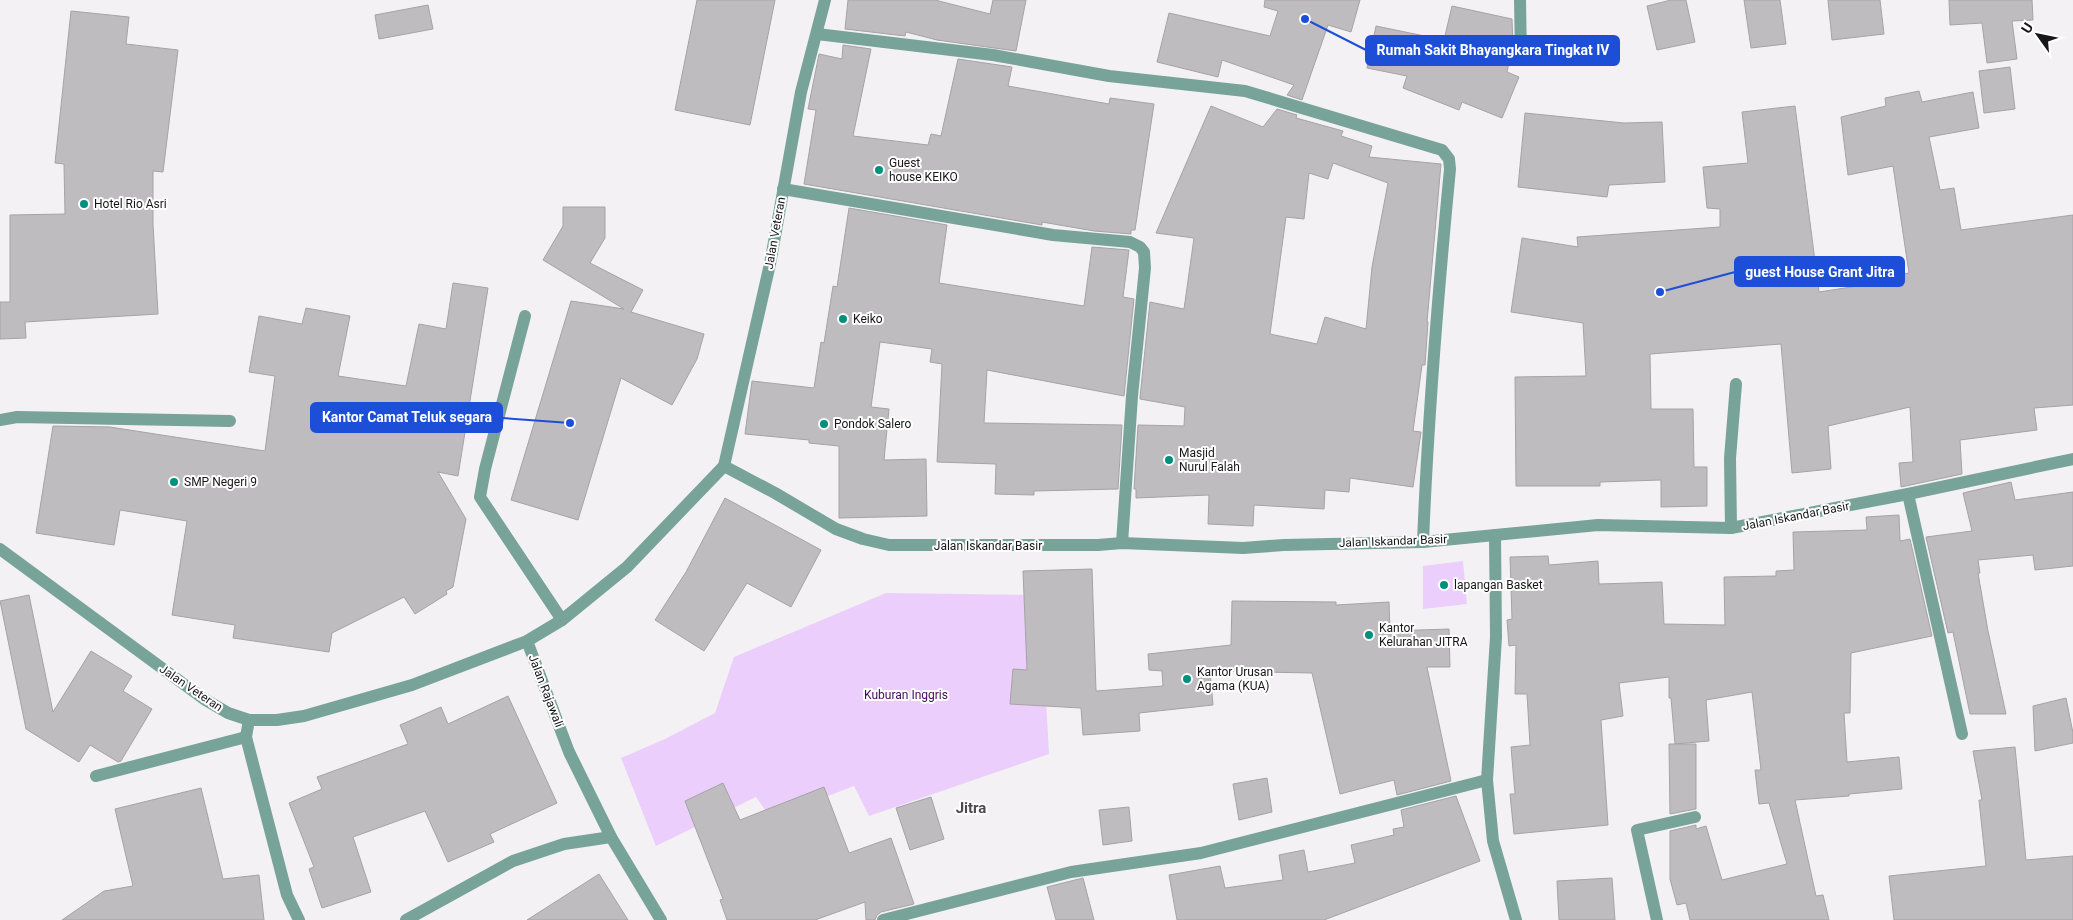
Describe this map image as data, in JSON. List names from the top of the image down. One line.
{"streets":{"street":["Jalan Veteran","Jalan Iskandar Basir","Jalan Rajawali"]},"crossings":[["Jalan Veteran","Jalan Iskandar Basir"],["Jalan Veteran","Jalan Rajawali"],["Jalan Iskandar Basir","Jalan Rajawali"]],"districts":["Jitra"],"parks":["Kuburan Inggris"],"places":["Rumah Sakit Bhayangkara Tingkat IV","Guest house KEIKO","Hotel Rio Asri","guest House Grant Jitra","Keiko","Kantor Camat Teluk segara","Pondok Salero","Masjid Nurul Falah","SMP Negeri 9","lapangan Basket","Kantor Kelurahan JITRA","Kantor Urusan Agama (KUA)"],"north":"top left"}
